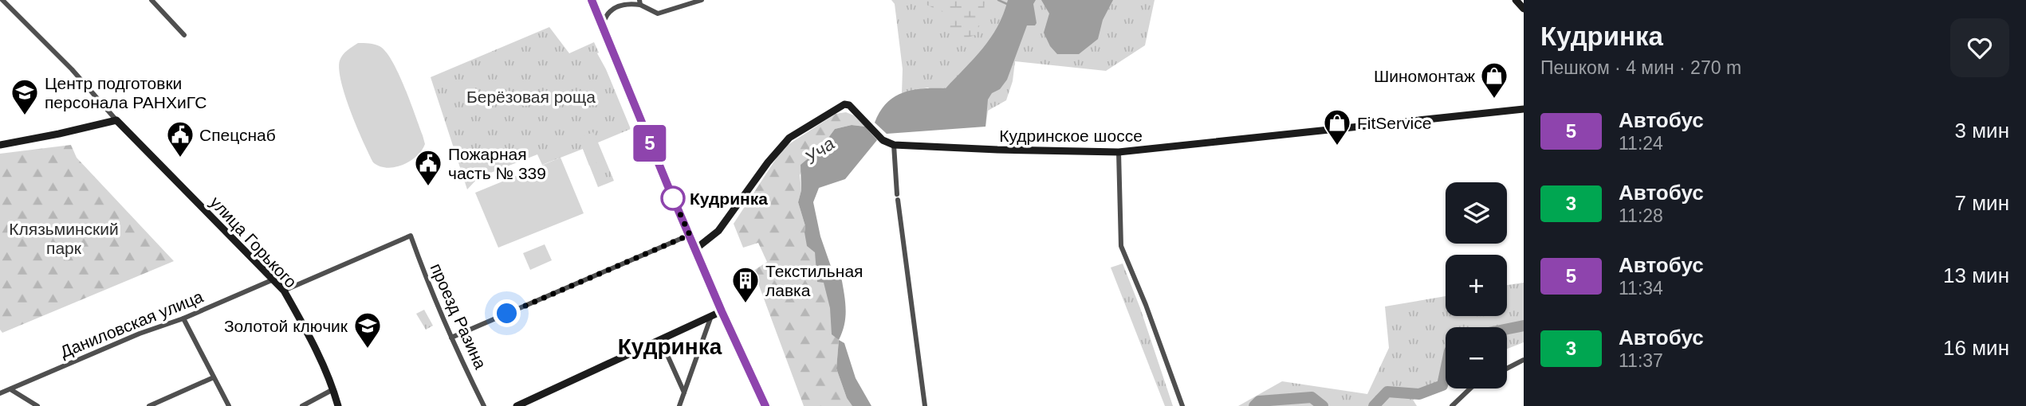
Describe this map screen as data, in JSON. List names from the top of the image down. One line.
{"streets":{"street":["Кудринское шоссе","улица Горького","проезд Разина","Даниловская улица"]},"crossings":[["улица Горького","проезд Разина"],["улица Горького","Даниловская улица"]],"districts":["Кудринка"],"water":["Уча"],"parks":["Берёзовая роща","Клязьминский парк"],"places":{"shop":["Шиномонтаж","FitService"],"school or university":["Центр подготовки персонала РАНХиГС","Золотой ключик"],"public building":["Спецснаб","Пожарная часть № 339"],"other":["Кудринка"],"building":["Текстильная лавка"]},"lines":["bus line 5"],"page":{"on_map":"5","heading":["Кудринка","Пешком · 4 мин · 270 m"],"list":[{"mark":"5","name":"Автобус","note":"11:24","value":"3 мин"},{"mark":"3","name":"Автобус","note":"11:28","value":"7 мин"},{"mark":"5","name":"Автобус","note":"11:34","value":"13 мин"},{"mark":"3","name":"Автобус","note":"11:37","value":"16 мин"}],"map_buttons":["+","−"]}}
